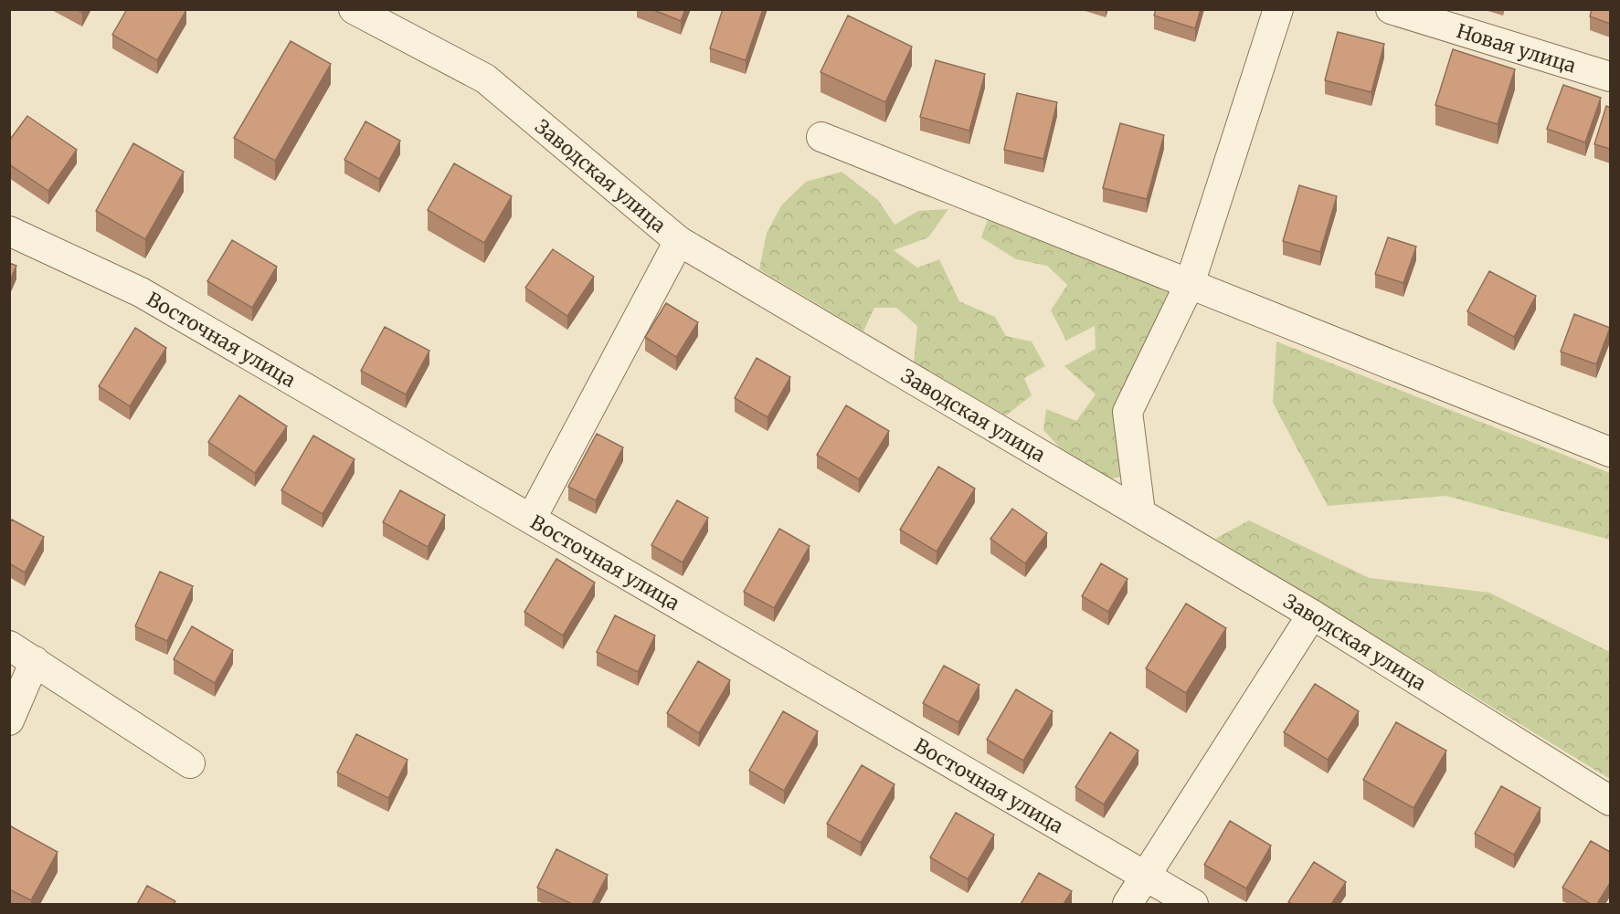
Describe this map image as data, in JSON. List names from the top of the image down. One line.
{"streets":{"street":["Новая улица","Заводская улица","Восточная улица"]}}
